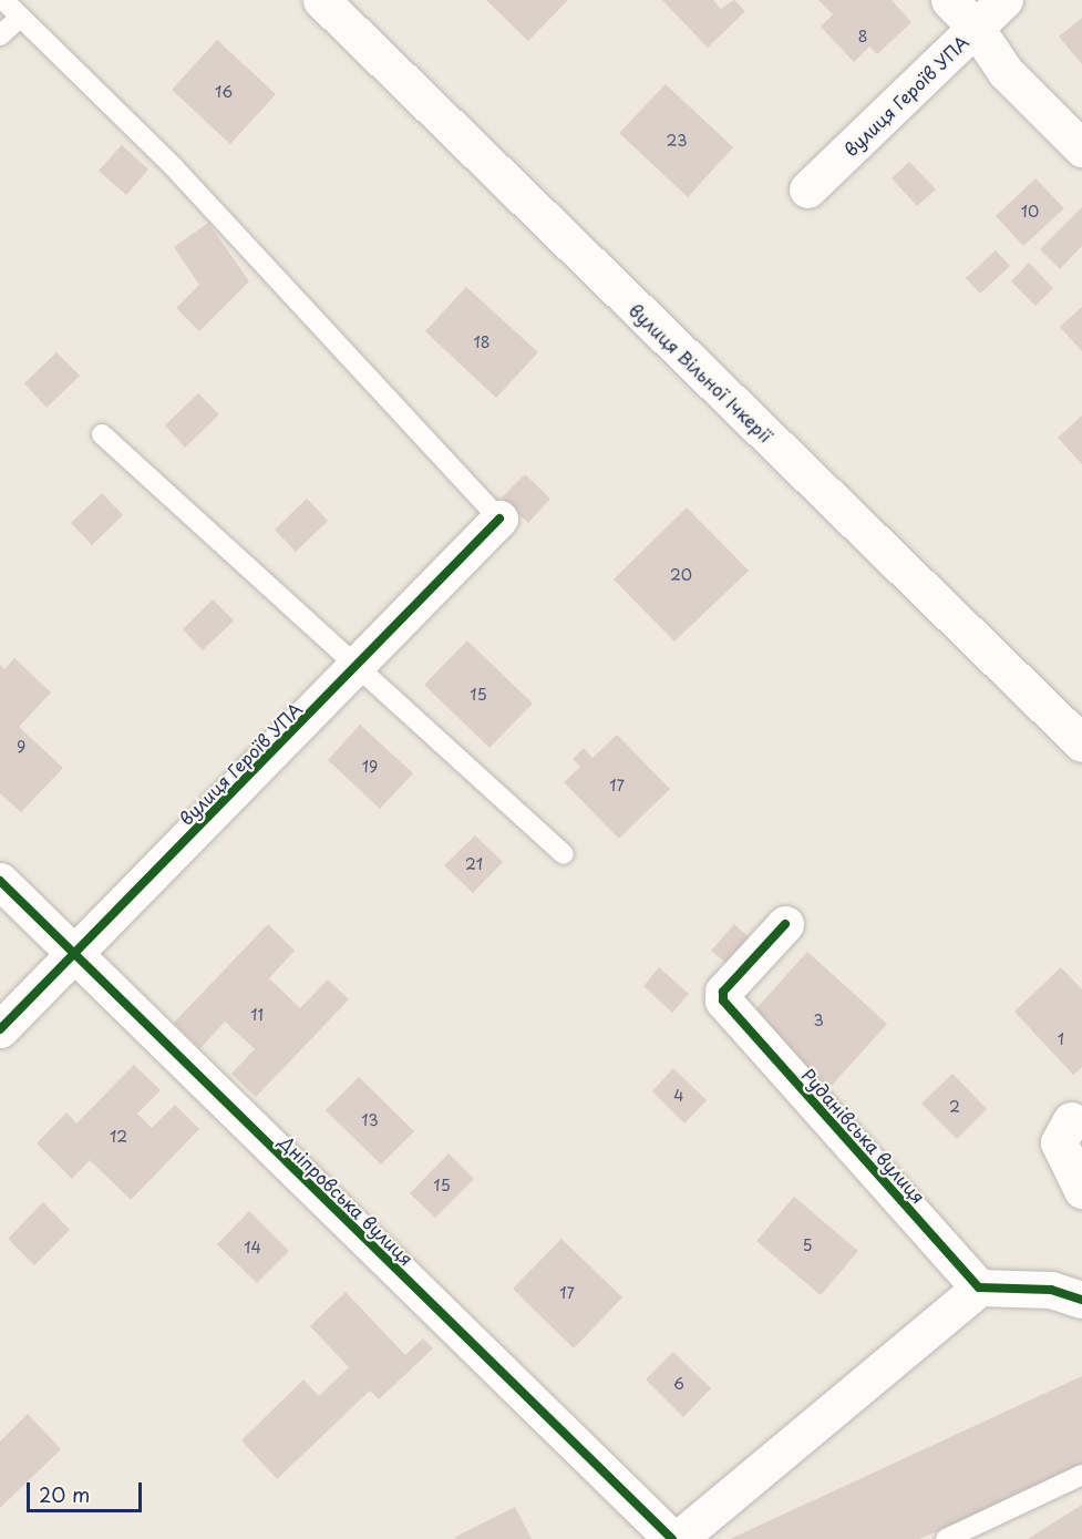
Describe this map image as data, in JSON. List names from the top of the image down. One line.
{"streets":{"street":["вулиця Героїв УПА","вулиця Вільної Ічкерії","Руданівська вулиця","Дніпровська вулиця"]},"crossings":[["вулиця Героїв УПА","Дніпровська вулиця"]],"house_numbers":["8","16","23","10","18","20","15","9","19","17","21","11","3","1","4","2","13","12","15","5","14","17","6"],"scale_bar":"20 m"}
